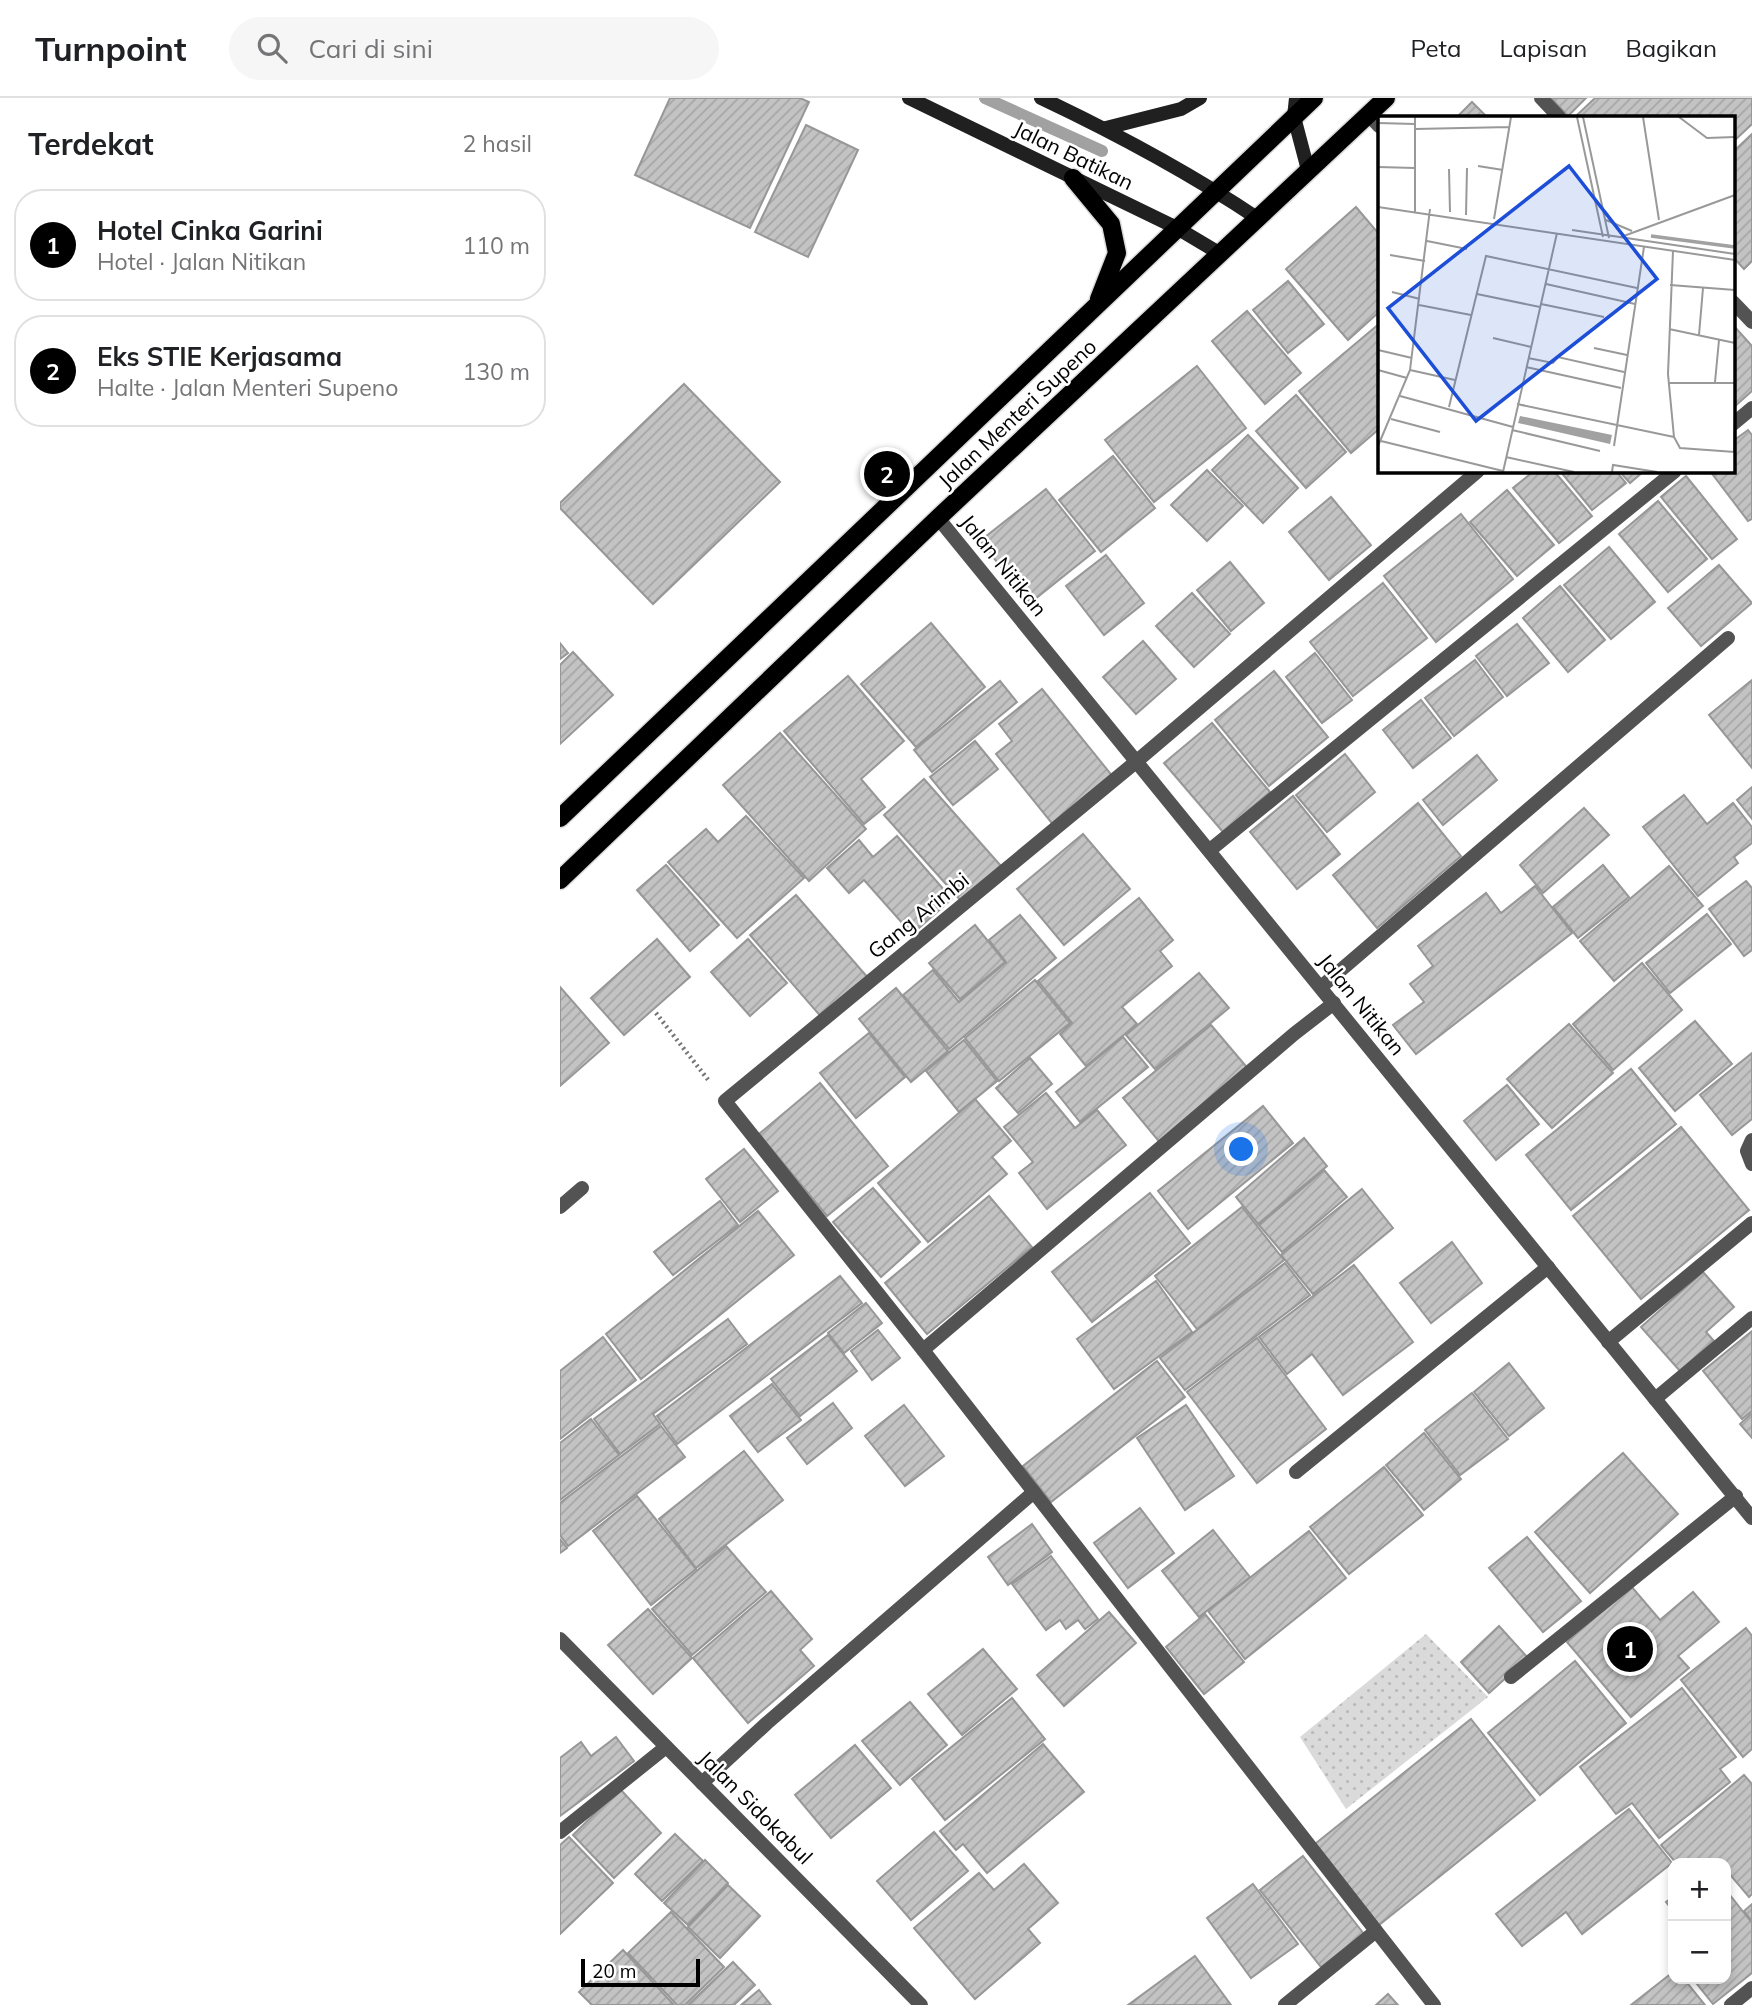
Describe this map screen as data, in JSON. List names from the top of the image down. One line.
{"streets":{"main road":["Jalan Batikan","Jalan Menteri Supeno"],"street":["Jalan Nitikan","Gang Arimbi","Jalan Sidokabul"]},"crossings":[["Jalan Batikan","Jalan Menteri Supeno"],["Jalan Menteri Supeno","Jalan Nitikan"],["Jalan Nitikan","Gang Arimbi"]],"scale_bar":"20 m","page":{"header":"Turnpoint","search":"Cari di sini","nav":["Peta","Lapisan","Bagikan"],"heading":["Terdekat","2 hasil"],"list":[{"mark":"1","name":"Hotel Cinka Garini","note":"Hotel · Jalan Nitikan","value":"110 m"},{"mark":"2","name":"Eks STIE Kerjasama","note":"Halte · Jalan Menteri Supeno","value":"130 m"}],"pins":["2","1"],"map_buttons":["+","−"],"scale":"20 m"}}
